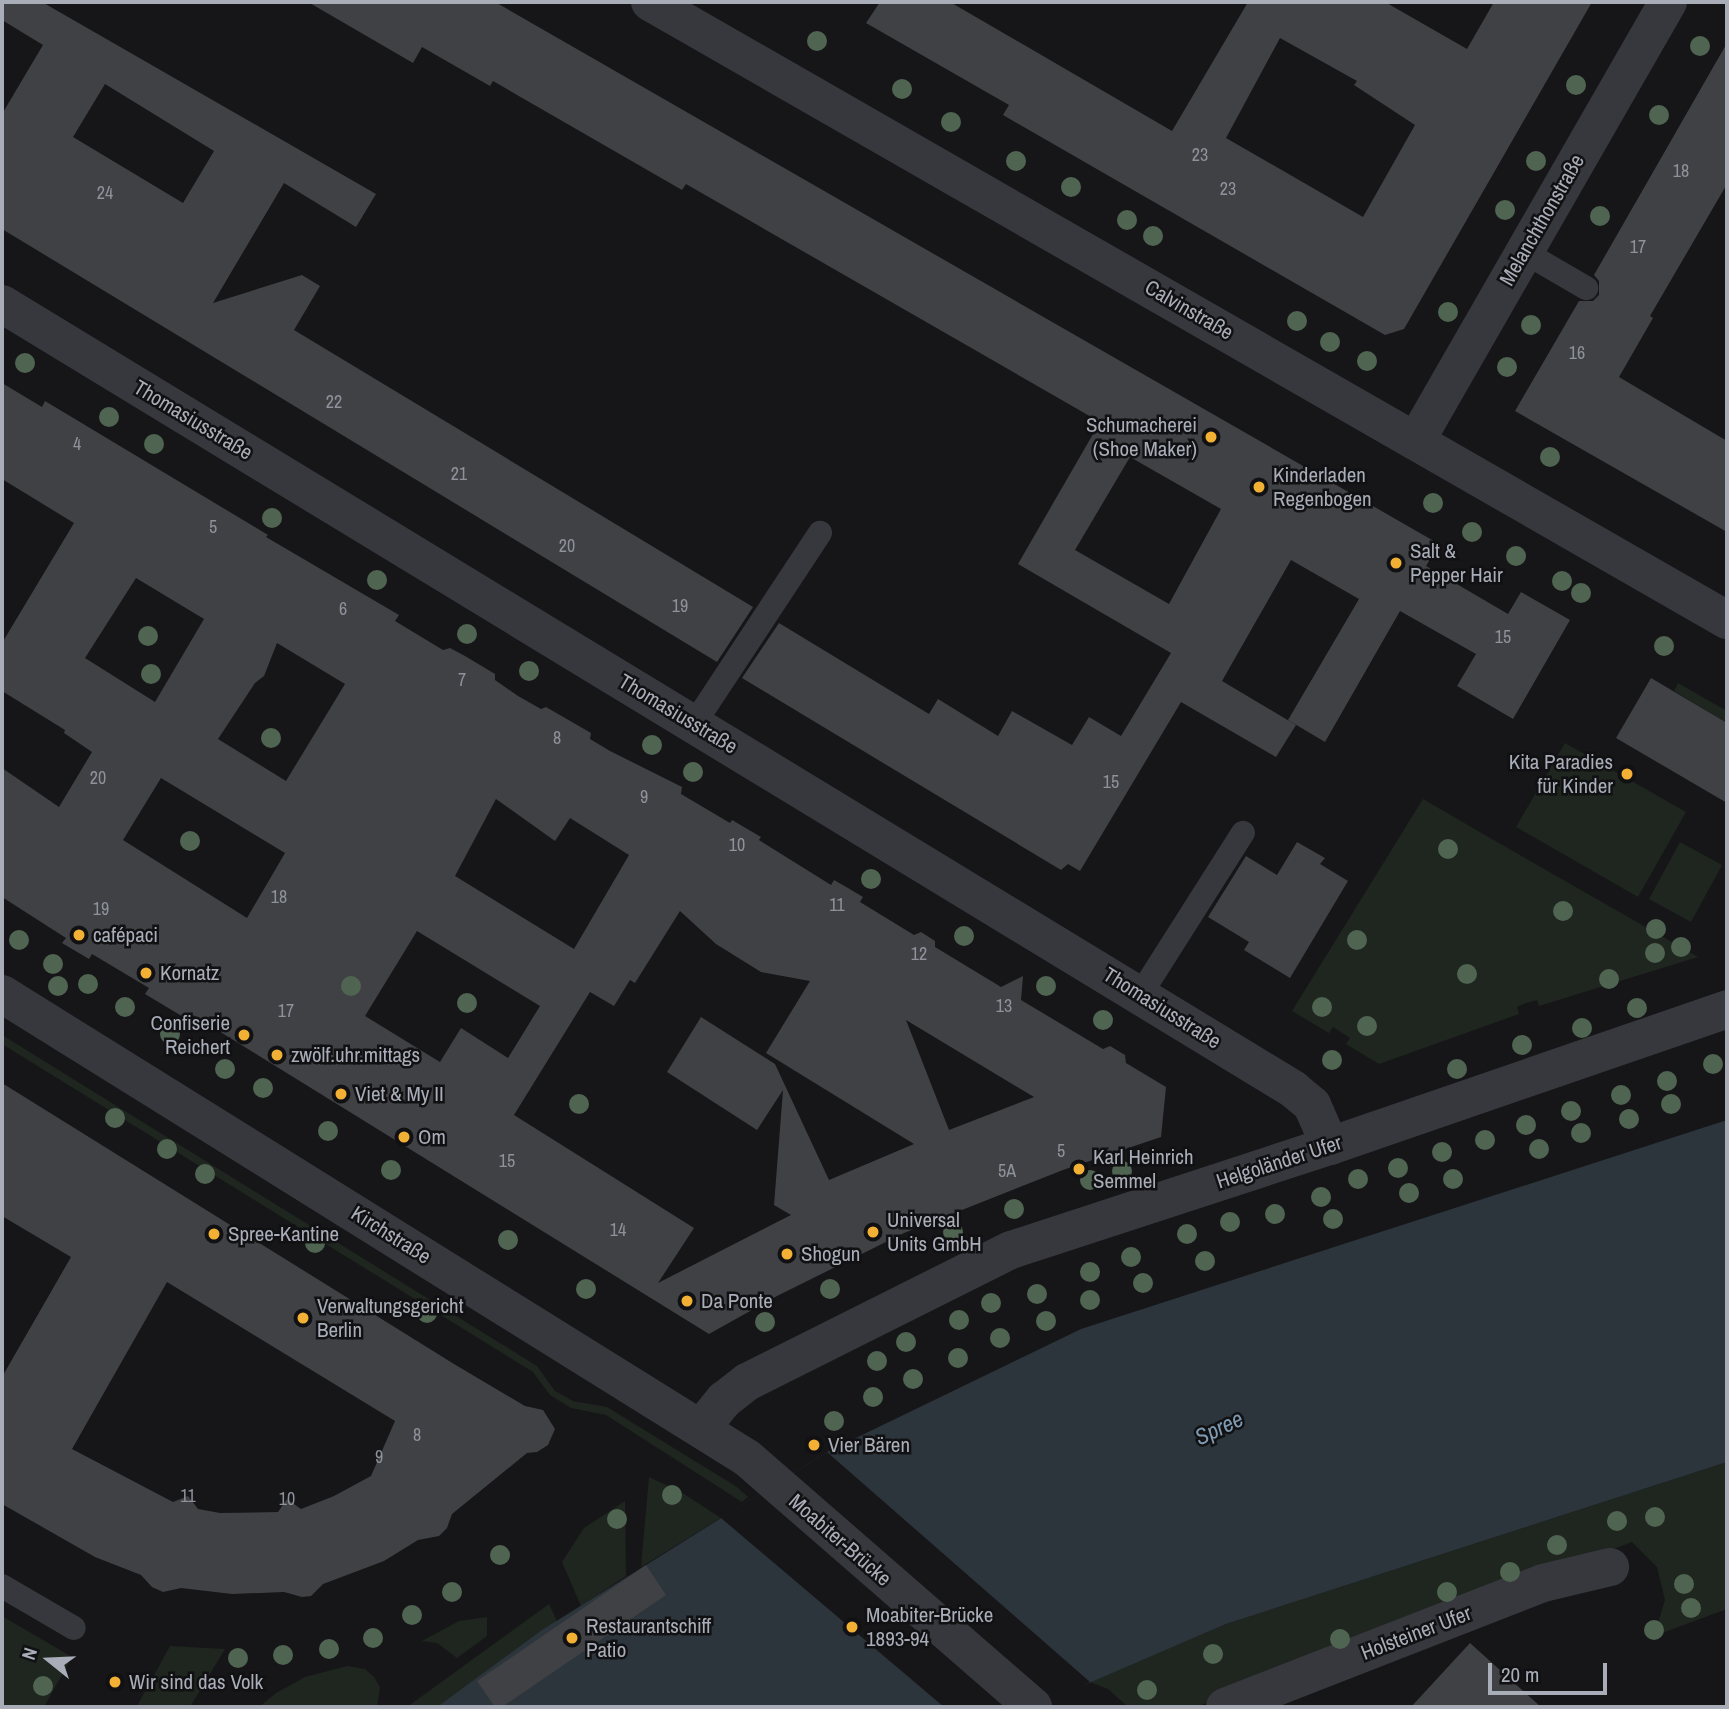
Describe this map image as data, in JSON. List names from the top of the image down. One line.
{"streets":{"street":["Melanchthonstraße","Calvinstraße","Thomasiusstraße","Helgoländer Ufer","Kirchstraße","Moabiter-Brücke","Holsteiner Ufer"]},"crossings":[["Melanchthonstraße","Calvinstraße"],["Thomasiusstraße","Helgoländer Ufer"],["Helgoländer Ufer","Kirchstraße"],["Kirchstraße","Moabiter-Brücke"]],"water":["Spree"],"places":["Schumacherei (Shoe Maker)","Kinderladen Regenbogen","Salt & Pepper Hair","Kita Paradies für Kinder","cafépaci","Kornatz","Confiserie Reichert","zwölf.uhr.mittags","Viet & My II","Om","Karl Heinrich Semmel","Universal Units GmbH","Spree-Kantine","Shogun","Da Ponte","Verwaltungsgericht Berlin","Vier Bären","Moabiter-Brücke 1893-94","Restaurantschiff Patio","Wir sind das Volk"],"house_numbers":["23","18","23","24","17","16","22","4","21","5","20","19","6","15","7","8","20","15","9","10","18","11","19","12","13","17","5","15","5A","14","8","9","11","10"],"scale_bar":"20 m","north":"left"}
